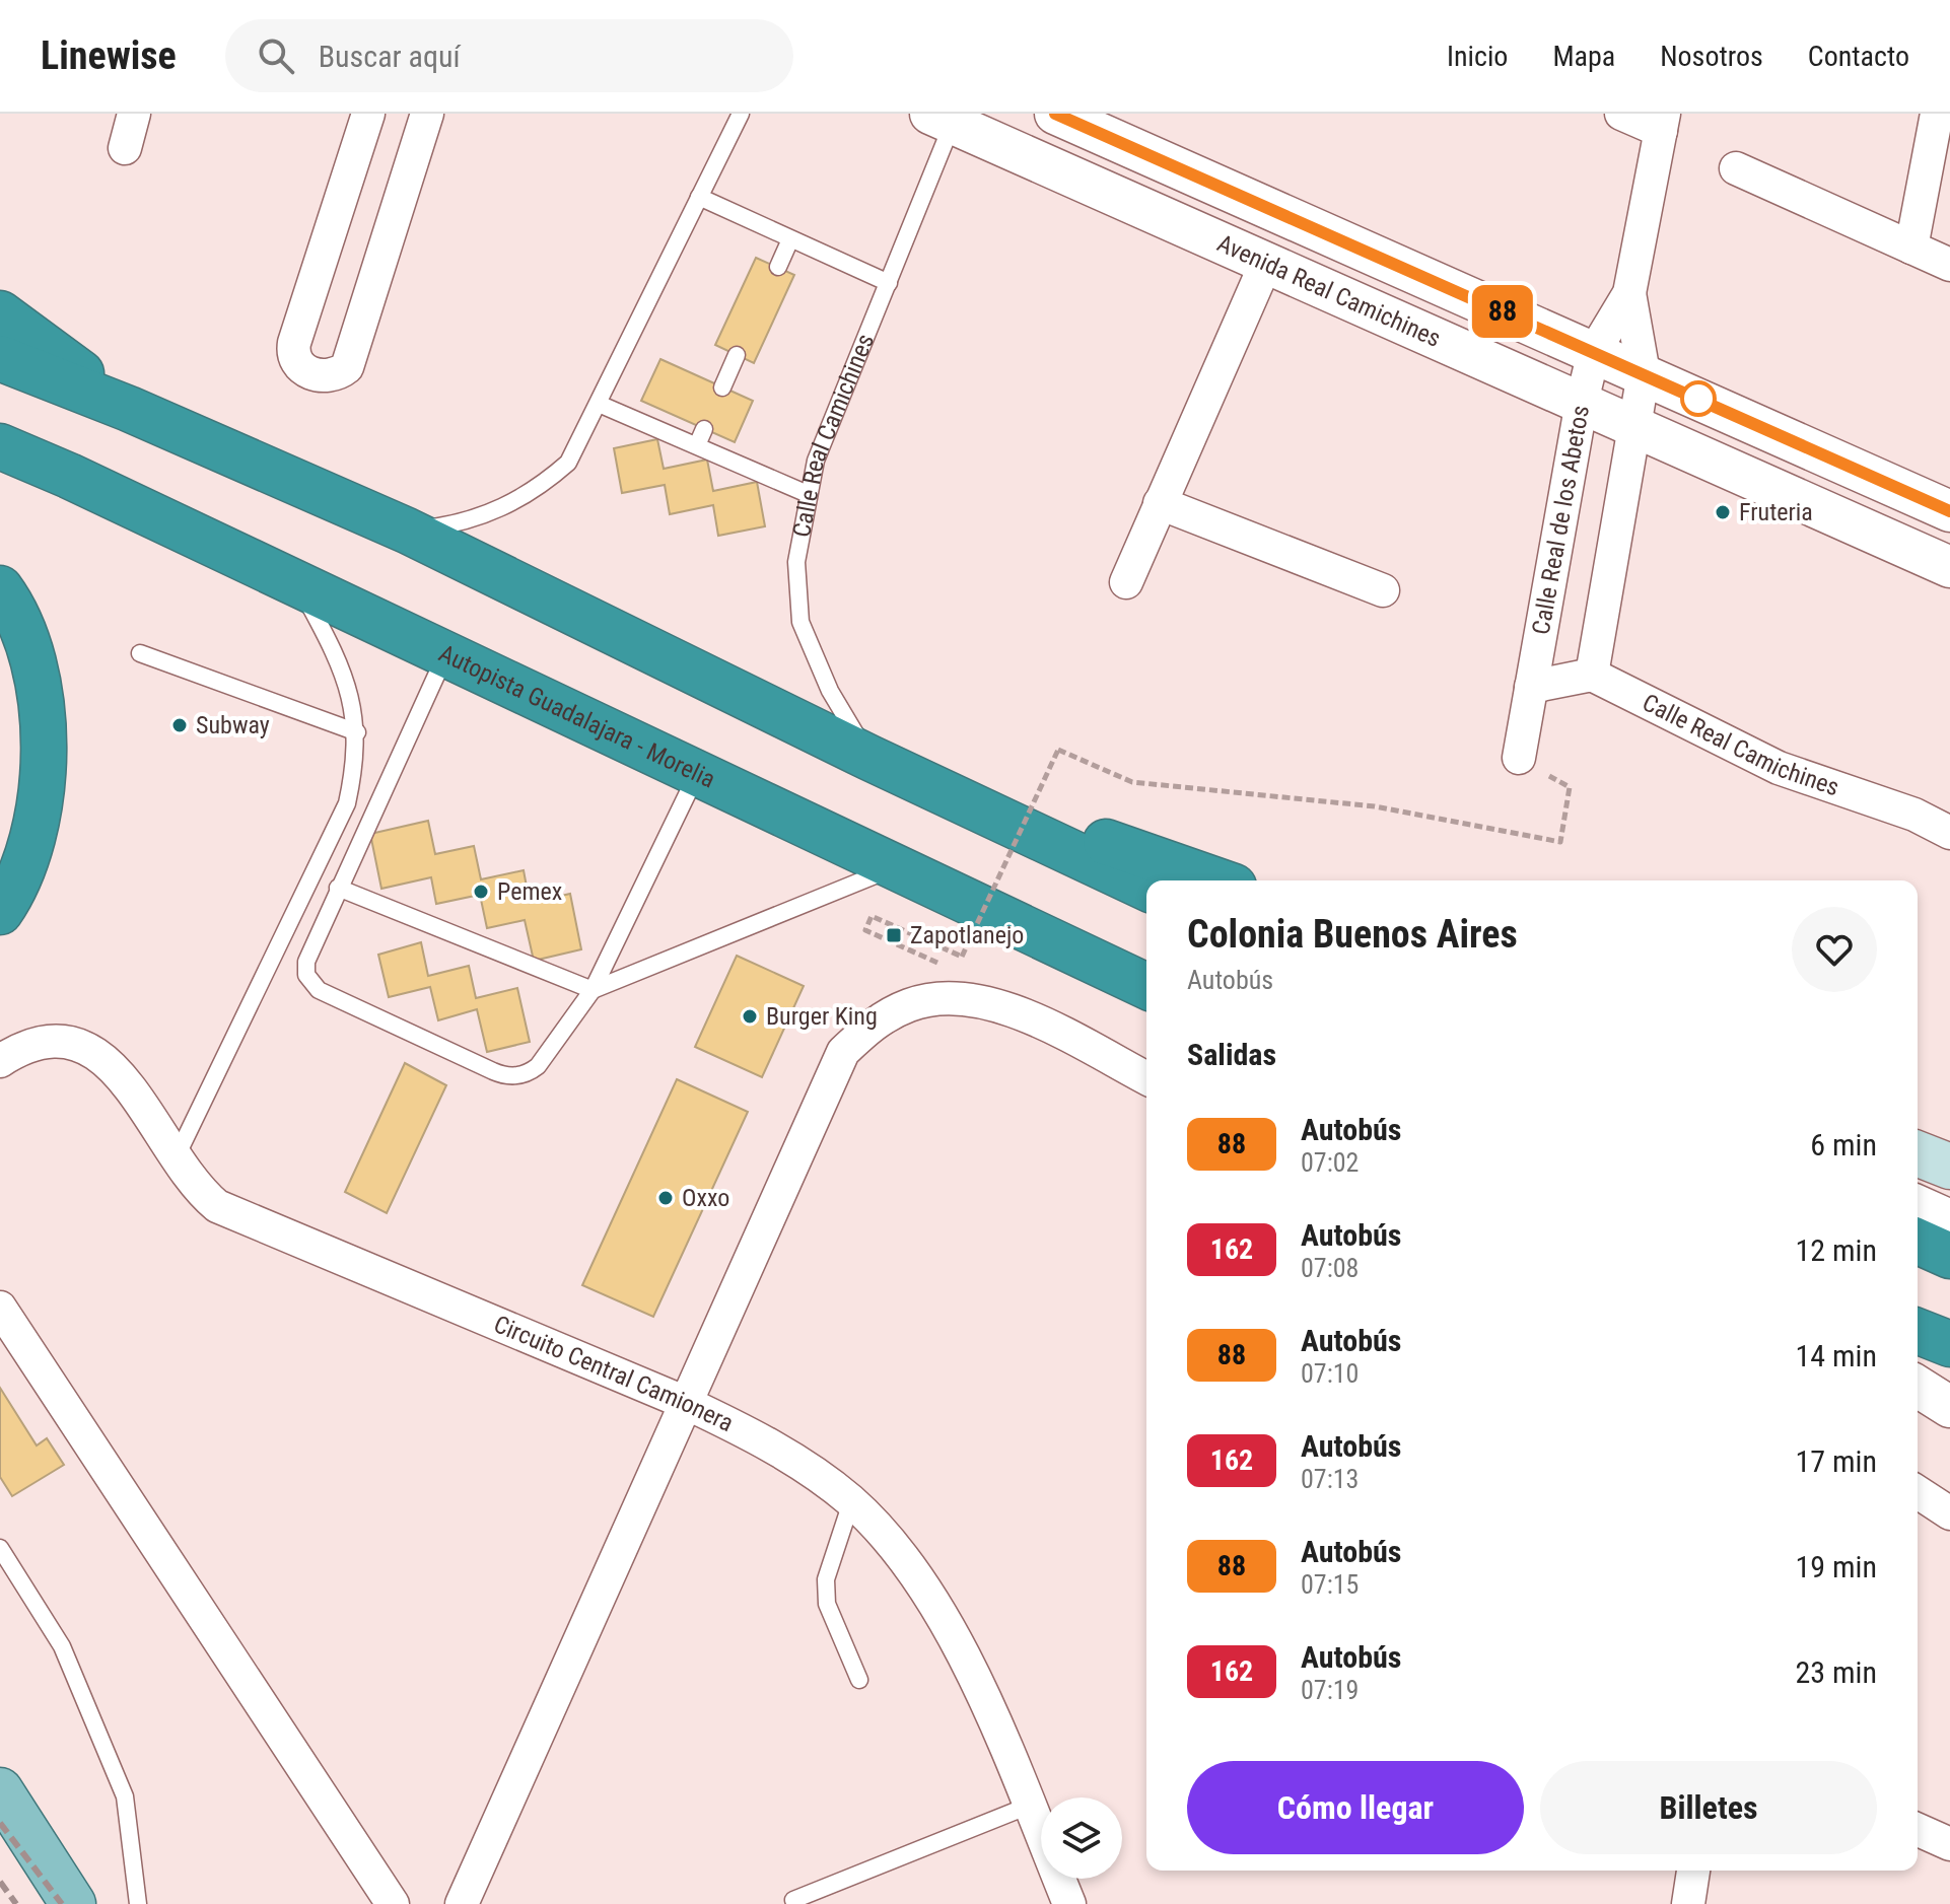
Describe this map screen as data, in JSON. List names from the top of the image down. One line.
{"streets":{"highway":["Autopista Guadalajara - Morelia"],"street":["Avenida Real Camichines","Calle Real Camichines","Calle Real de los Abetos","Circuito Central Camionera"]},"crossings":[["Avenida Real Camichines","Calle Real Camichines"],["Avenida Real Camichines","Calle Real de los Abetos"],["Calle Real Camichines","Calle Real de los Abetos"]],"places":{"other":["Fruteria","Subway","Pemex","Burger King","Oxxo"],"transit":["Zapotlanejo"]},"lines":["bus line 88"],"page":{"header":"Linewise","search":"Buscar aquí","nav":["Inicio","Mapa","Nosotros","Contacto"],"on_map":"88","heading":[["Colonia Buenos Aires","Autobús"],"Salidas"],"list":[{"mark":"88","name":"Autobús","note":"07:02","value":"6 min"},{"mark":"162","name":"Autobús","note":"07:08","value":"12 min"},{"mark":"88","name":"Autobús","note":"07:10","value":"14 min"},{"mark":"162","name":"Autobús","note":"07:13","value":"17 min"},{"mark":"88","name":"Autobús","note":"07:15","value":"19 min"},{"mark":"162","name":"Autobús","note":"07:19","value":"23 min"}],"buttons":["Cómo llegar","Billetes"]}}
